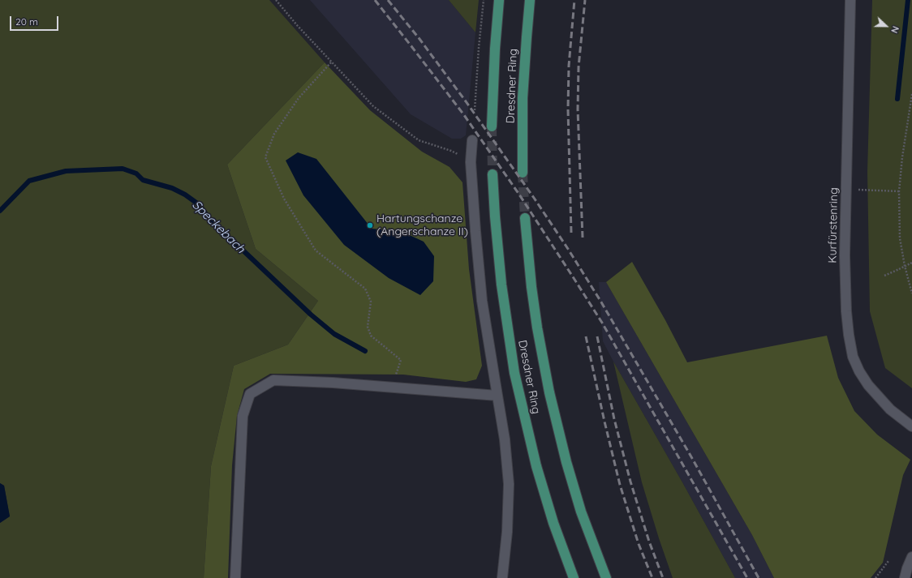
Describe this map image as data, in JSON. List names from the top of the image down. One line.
{"streets":{"main road":["Dresdner Ring"],"street":["Kurfürstenring"]},"water":["Speckebach"],"places":["Hartungschanze (Angerschanze II)"],"scale_bar":"20 m","north":"right"}
